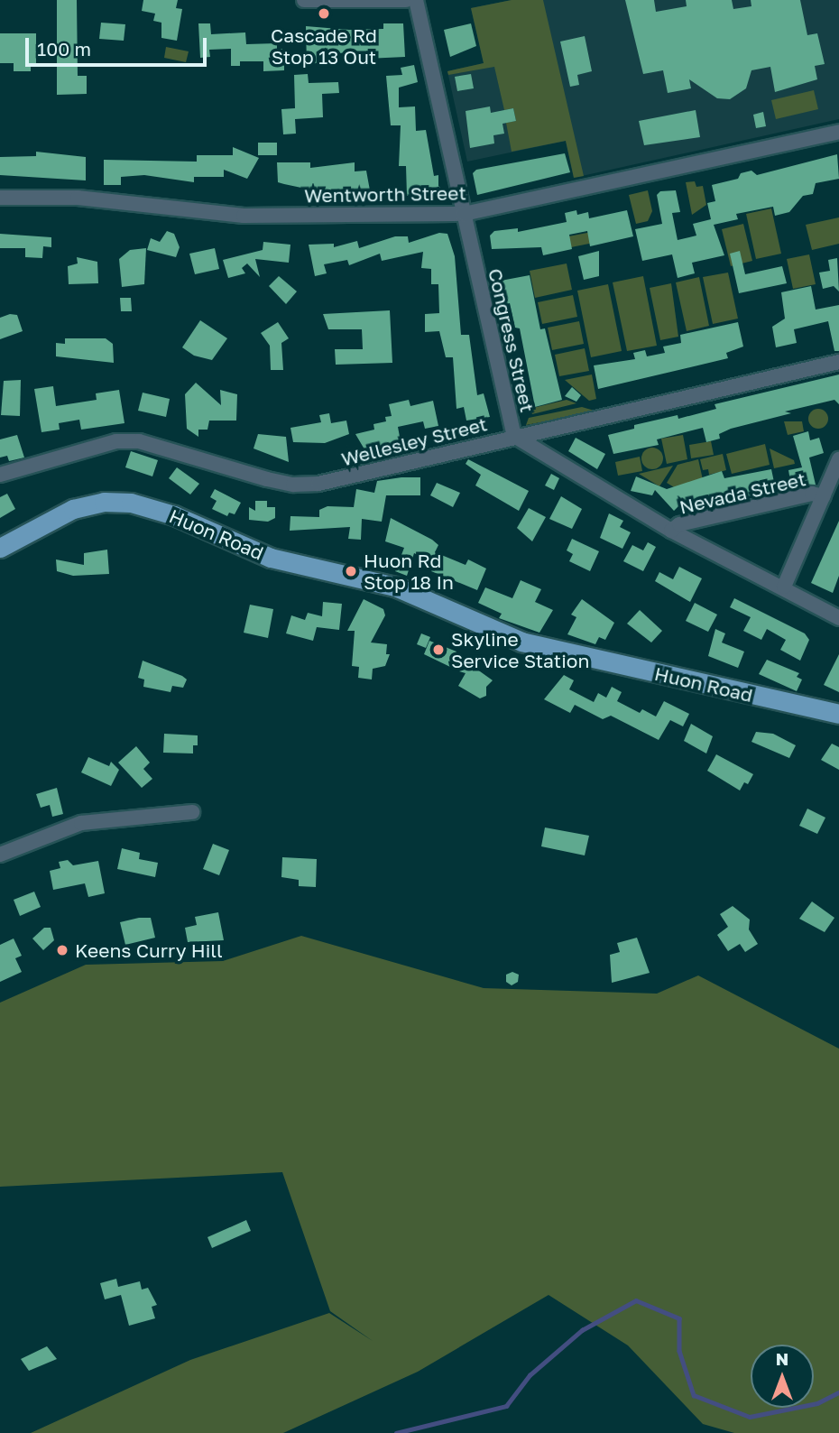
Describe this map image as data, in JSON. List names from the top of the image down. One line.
{"streets":{"main road":["Huon Road"],"street":["Wentworth Street","Congress Street","Wellesley Street","Nevada Street"]},"crossings":[["Wentworth Street","Congress Street"],["Congress Street","Wellesley Street"],["Congress Street","Nevada Street"]],"places":["Cascade Rd Stop 13 Out","Huon Rd Stop 18 In","Skyline Service Station","Keens Curry Hill"],"scale_bar":"100 m","north":"top"}
